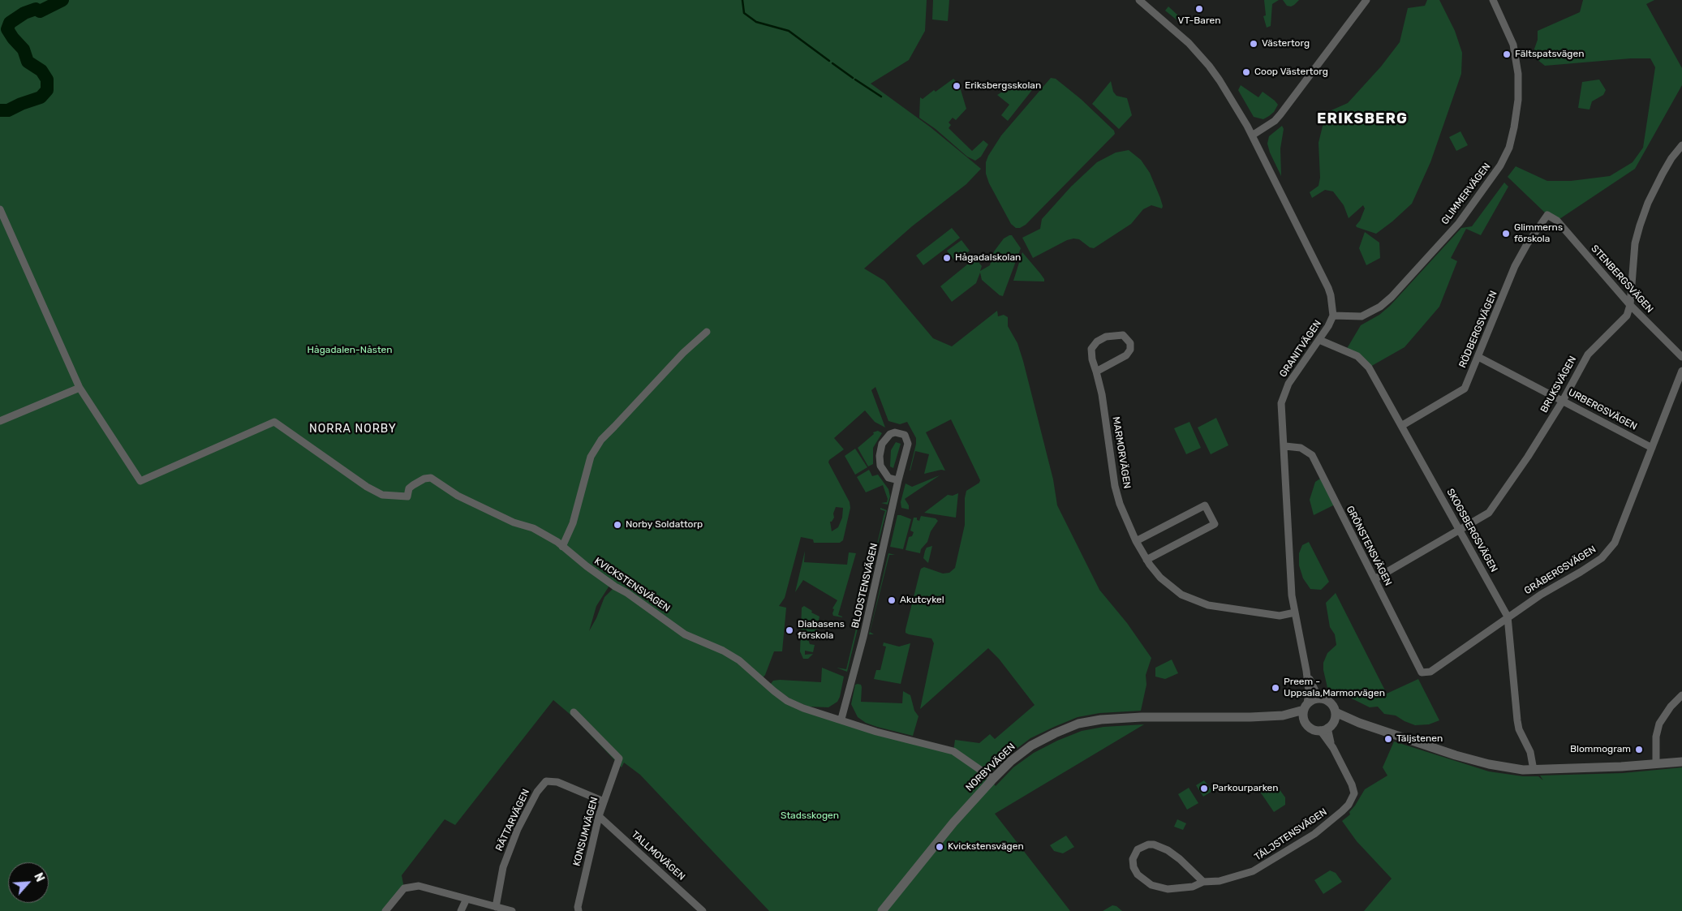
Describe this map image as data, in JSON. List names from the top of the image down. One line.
{"streets":{"street":["GLIMMERVÄGEN","STENBERGSVÄGEN","RÖDBERGSVÄGEN","GRANITVÄGEN","BRUKSVÄGEN","URBERGSVÄGEN","MARMORVÄGEN","SKOGSBERGSVÄGEN","GRÖNSTENSVÄGEN","GRÅBERGSVÄGEN","KVICKSTENSVÄGEN","BLODSTENSVÄGEN","NORBYVÄGEN","RÄTTARVÄGEN","KONSUMVÄGEN","TÄLJSTENSVÄGEN","TALLMOVÄGEN"]},"crossings":[["GLIMMERVÄGEN","GRANITVÄGEN"],["STENBERGSVÄGEN","RÖDBERGSVÄGEN"],["STENBERGSVÄGEN","BRUKSVÄGEN"],["RÖDBERGSVÄGEN","URBERGSVÄGEN"],["RÖDBERGSVÄGEN","SKOGSBERGSVÄGEN"],["GRANITVÄGEN","MARMORVÄGEN"],["GRANITVÄGEN","SKOGSBERGSVÄGEN"],["GRANITVÄGEN","GRÖNSTENSVÄGEN"],["GRANITVÄGEN","NORBYVÄGEN"],["GRANITVÄGEN","TÄLJSTENSVÄGEN"],["BRUKSVÄGEN","URBERGSVÄGEN"],["BRUKSVÄGEN","SKOGSBERGSVÄGEN"],["BRUKSVÄGEN","GRÖNSTENSVÄGEN"],["URBERGSVÄGEN","GRÅBERGSVÄGEN"],["SKOGSBERGSVÄGEN","GRÅBERGSVÄGEN"],["GRÖNSTENSVÄGEN","GRÅBERGSVÄGEN"],["KVICKSTENSVÄGEN","BLODSTENSVÄGEN"],["KVICKSTENSVÄGEN","NORBYVÄGEN"],["NORBYVÄGEN","TÄLJSTENSVÄGEN"],["RÄTTARVÄGEN","KONSUMVÄGEN"],["KONSUMVÄGEN","TALLMOVÄGEN"]],"districts":["ERIKSBERG","NORRA NORBY"],"parks":["Hågadalen-Nåsten","Stadsskogen"],"places":["VT-Baren","Västertorg","Fältspatsvägen","Coop Västertorg","Eriksbergsskolan","Glimmerns förskola","Hågadalskolan","Norby Soldattorp","Akutcykel","Diabasens förskola","Preem - Uppsala,Marmorvägen","Täljstenen","Blommogram","Parkourparken","Kvickstensvägen"],"north":"top right"}
